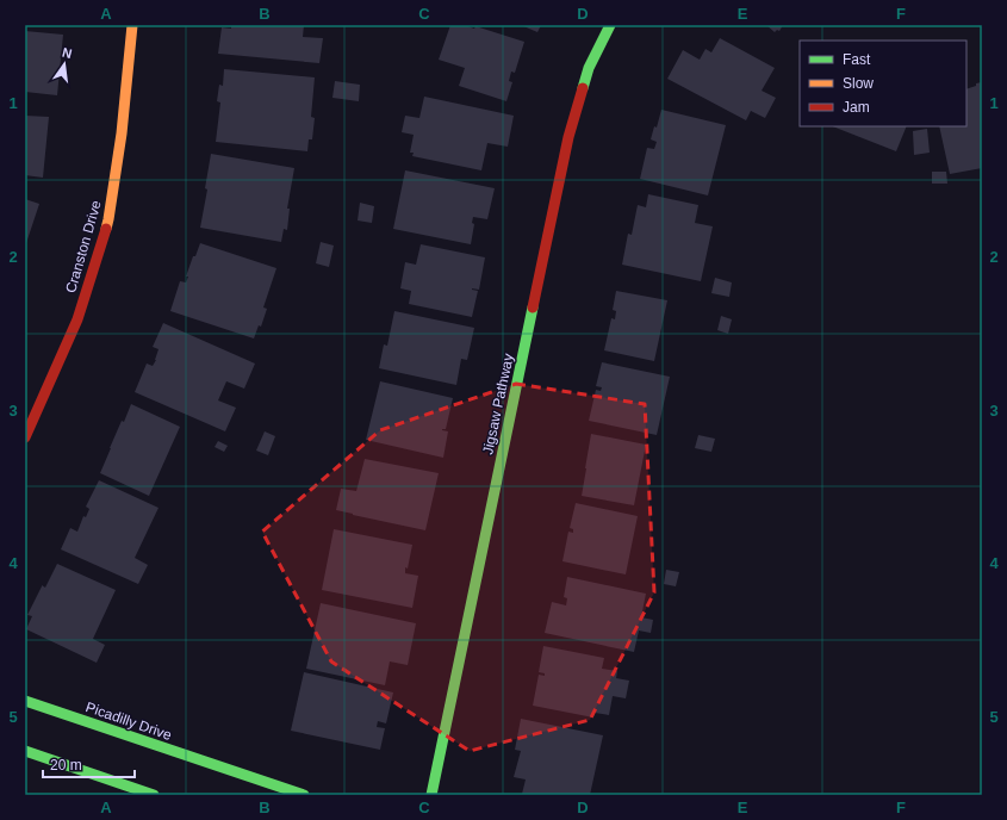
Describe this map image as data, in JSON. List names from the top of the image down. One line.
{"streets":{"street":["Cranston Drive","Jigsaw Pathway","Picadilly Drive"]},"legend":["Fast","Slow","Jam"],"scale_bar":"20 m","north":"top","grid":{"columns":["A","B","C","D","E","F"],"rows":["1","2","3","4","5"]}}
